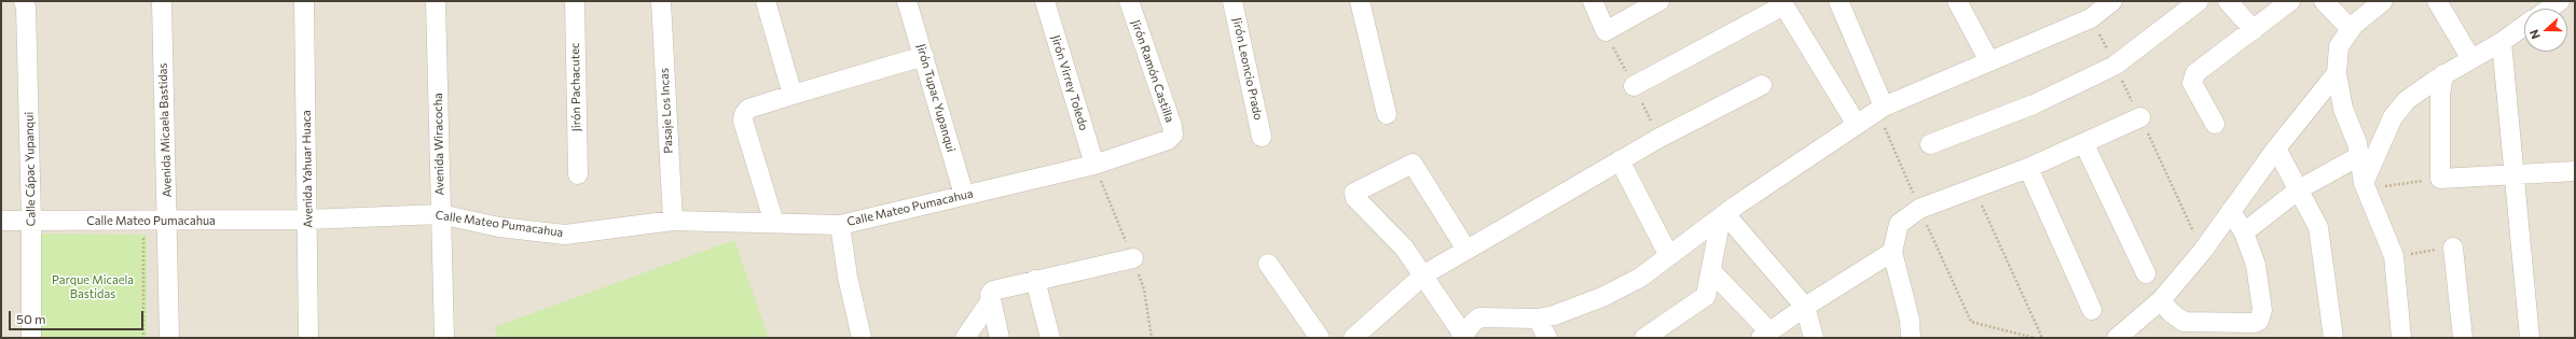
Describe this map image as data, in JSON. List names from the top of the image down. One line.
{"streets":{"street":["Jirón Leoncio Prado","Jirón Ramón Castilla","Jirón Virrey Toledo","Jirón Pachacutec","Jirón Tupac Yupanqui","Pasaje Los Incas","Avenida Micaela Bastidas","Avenida Wiracocha","Calle Cápac Yupanqui","Avenida Yahuar Huaca","Calle Mateo Pumacahua"]},"crossings":[["Jirón Ramón Castilla","Calle Mateo Pumacahua"],["Jirón Virrey Toledo","Calle Mateo Pumacahua"],["Jirón Tupac Yupanqui","Calle Mateo Pumacahua"],["Pasaje Los Incas","Calle Mateo Pumacahua"],["Avenida Micaela Bastidas","Calle Mateo Pumacahua"],["Avenida Wiracocha","Calle Mateo Pumacahua"],["Calle Cápac Yupanqui","Calle Mateo Pumacahua"],["Avenida Yahuar Huaca","Calle Mateo Pumacahua"]],"parks":["Parque Micaela Bastidas"],"scale_bar":"50 m","north":"left"}
